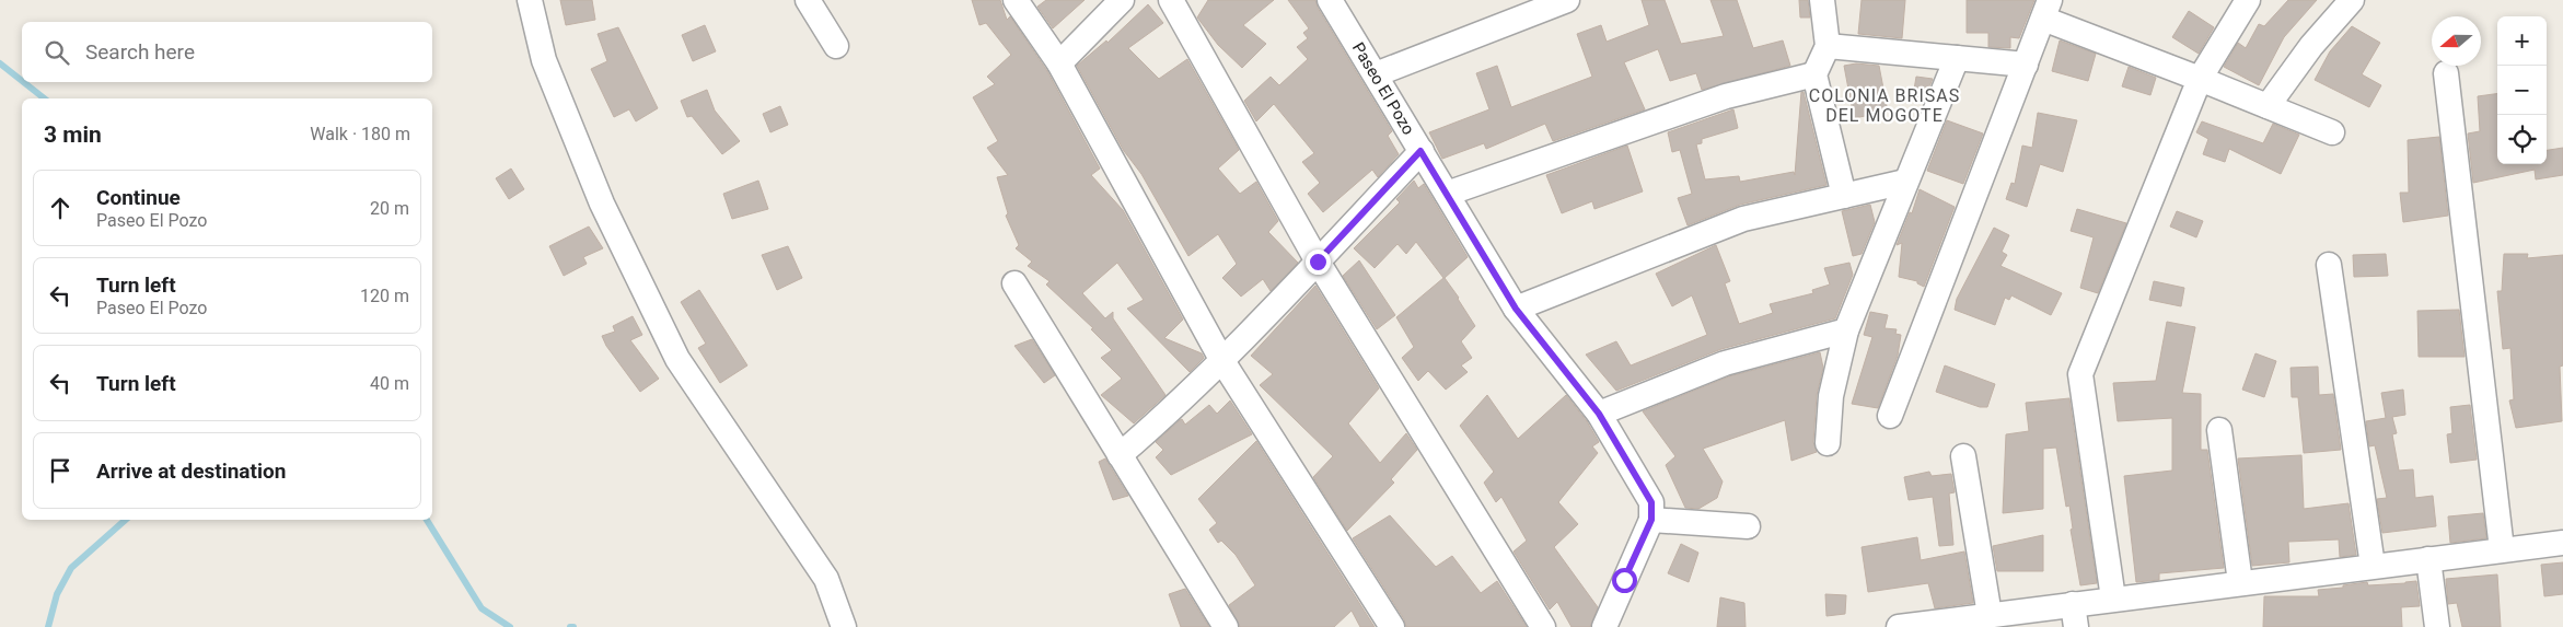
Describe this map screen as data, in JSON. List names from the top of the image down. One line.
{"streets":{"street":["Paseo El Pozo"]},"districts":["COLONIA BRISAS DEL MOGOTE"],"north":"left","page":{"map_buttons":["+","−"],"search":"Search here","heading":["3 min","Walk · 180 m"],"list":[["Continue","Paseo El Pozo","20 m"],["Turn left","Paseo El Pozo","120 m"],["Turn left","40 m"],"Arrive at destination"]}}
